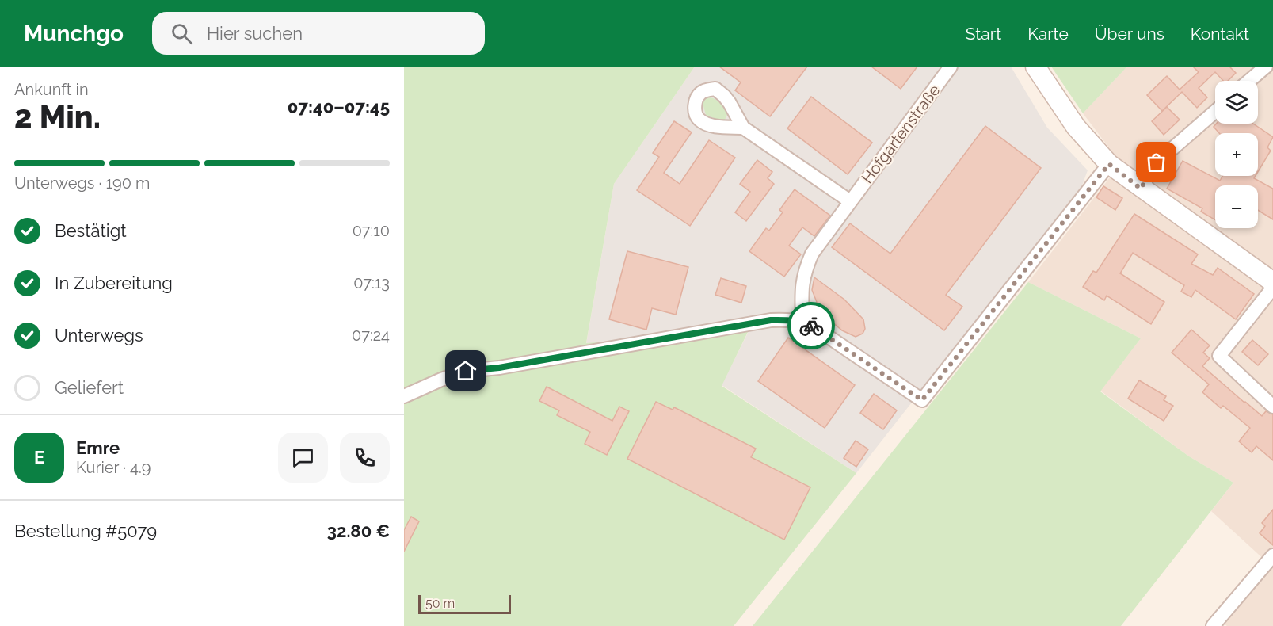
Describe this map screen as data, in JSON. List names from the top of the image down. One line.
{"streets":{"street":["Hofgartenstraße"]},"scale_bar":"50 m","page":{"header":"Munchgo","search":"Hier suchen","nav":["Start","Karte","Über uns","Kontakt"],"heading":["2 Min.","Ankunft in","07:40–07:45"],"panel":["Emre","Kurier · 4.9","Bestellung #5079","32.80 €"],"map_buttons":["+","−"],"bar":"Unterwegs · 190 m","list":[["Bestätigt","07:10"],["In Zubereitung","07:13"],["Unterwegs","07:24"],"Geliefert"],"round":"E","scale":"50 m"}}
